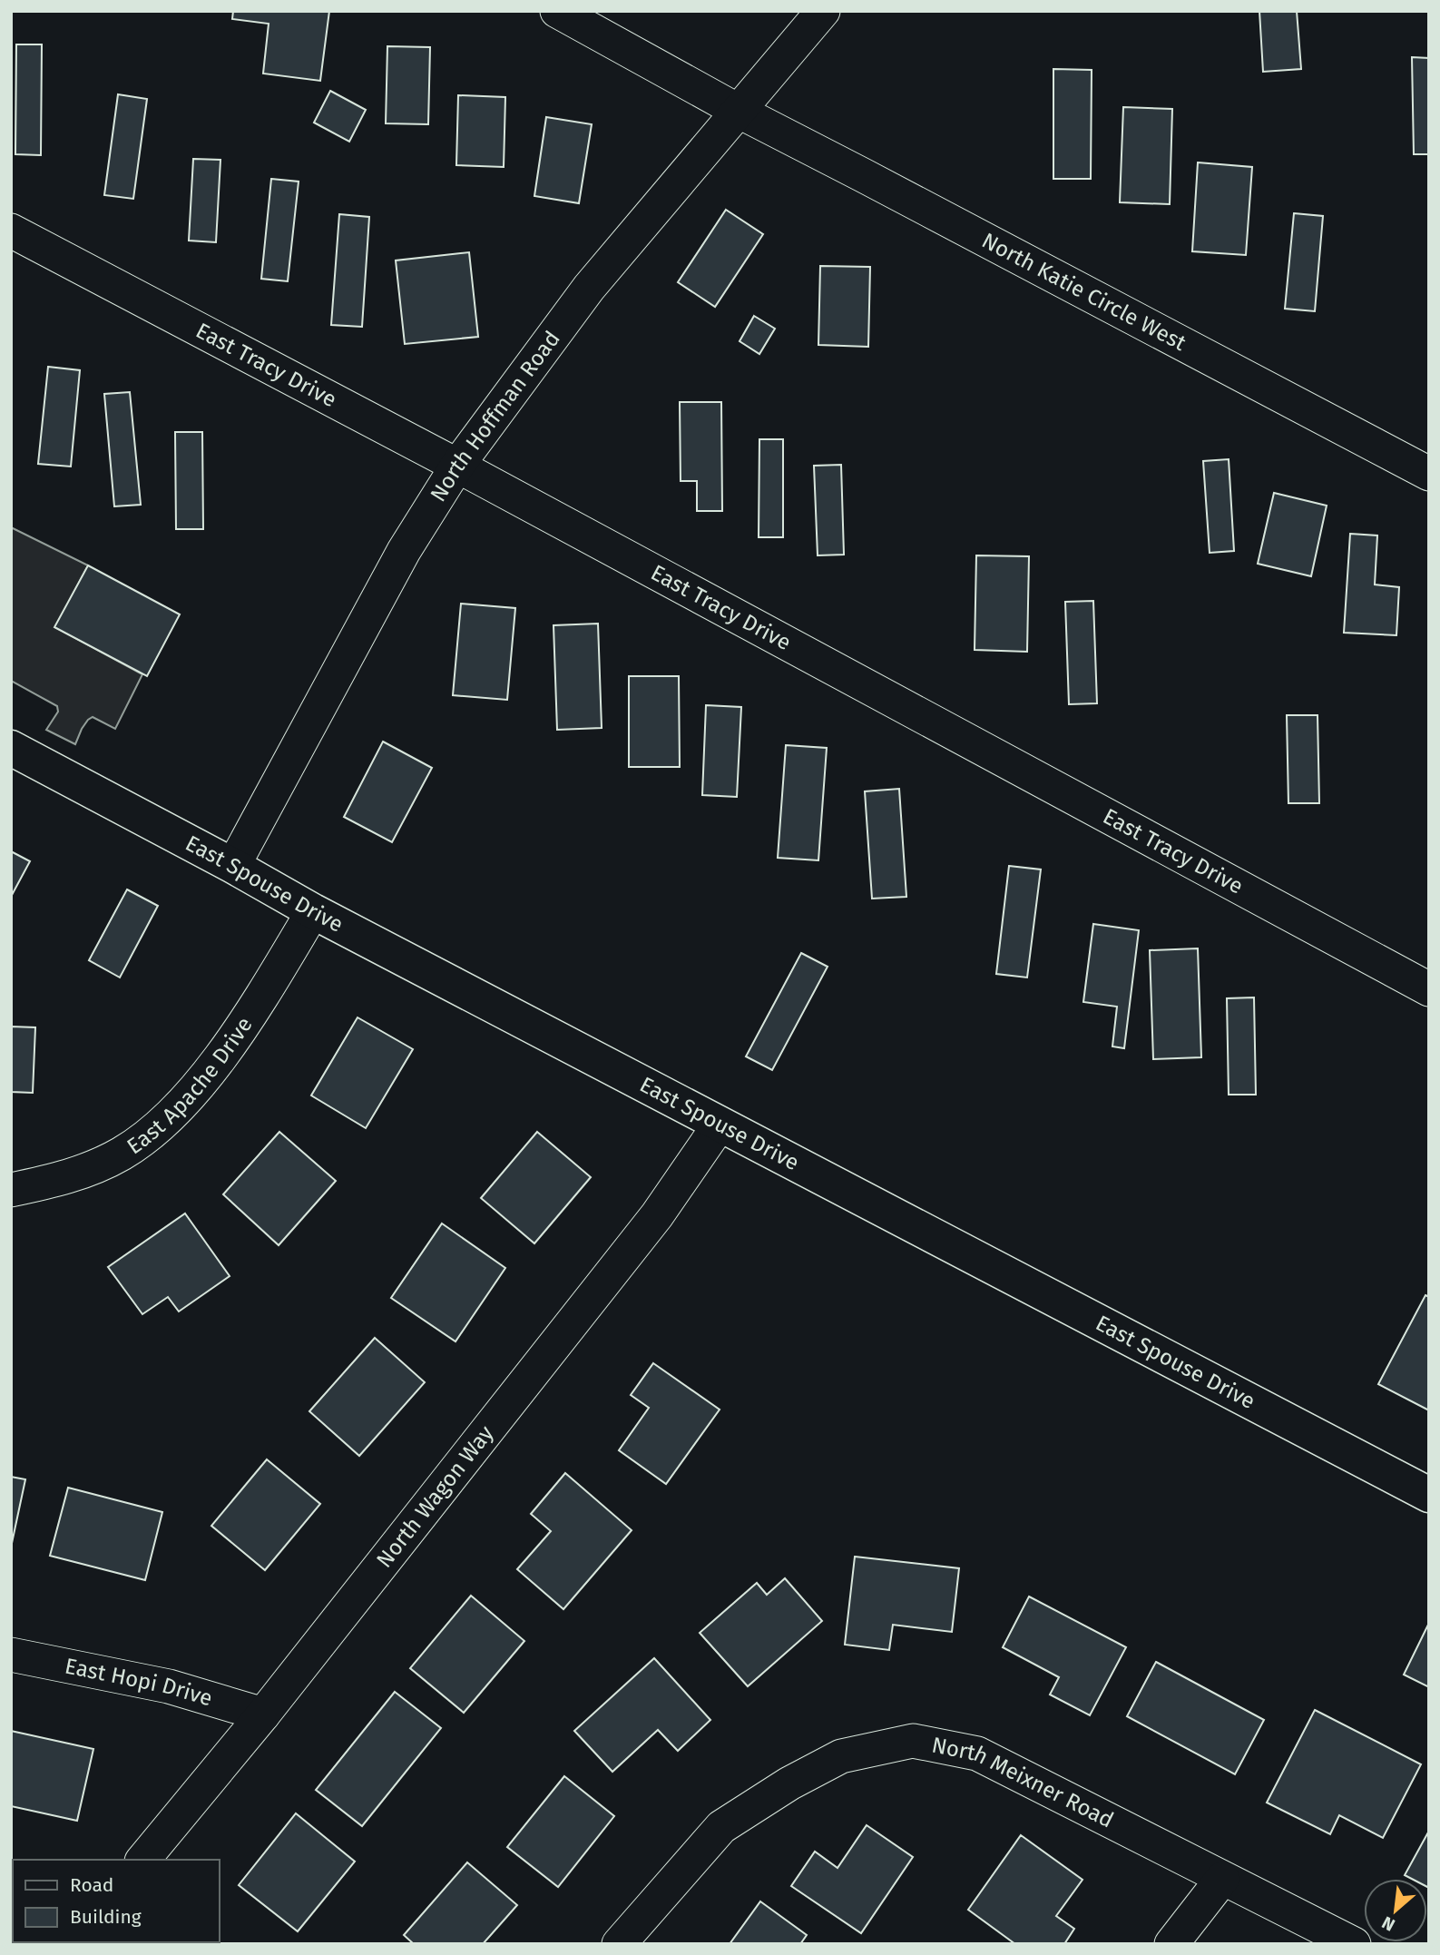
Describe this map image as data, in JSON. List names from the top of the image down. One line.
{"streets":{"street":["North Katie Circle West","East Tracy Drive","North Hoffman Road","East Spouse Drive","East Apache Drive","North Wagon Way","East Hopi Drive","North Meixner Road"]},"crossings":[["North Katie Circle West","North Hoffman Road"],["East Tracy Drive","North Hoffman Road"],["North Hoffman Road","East Spouse Drive"],["East Spouse Drive","East Apache Drive"],["East Spouse Drive","North Wagon Way"],["North Wagon Way","East Hopi Drive"]],"legend":["Road","Building"],"north":"bottom left"}
